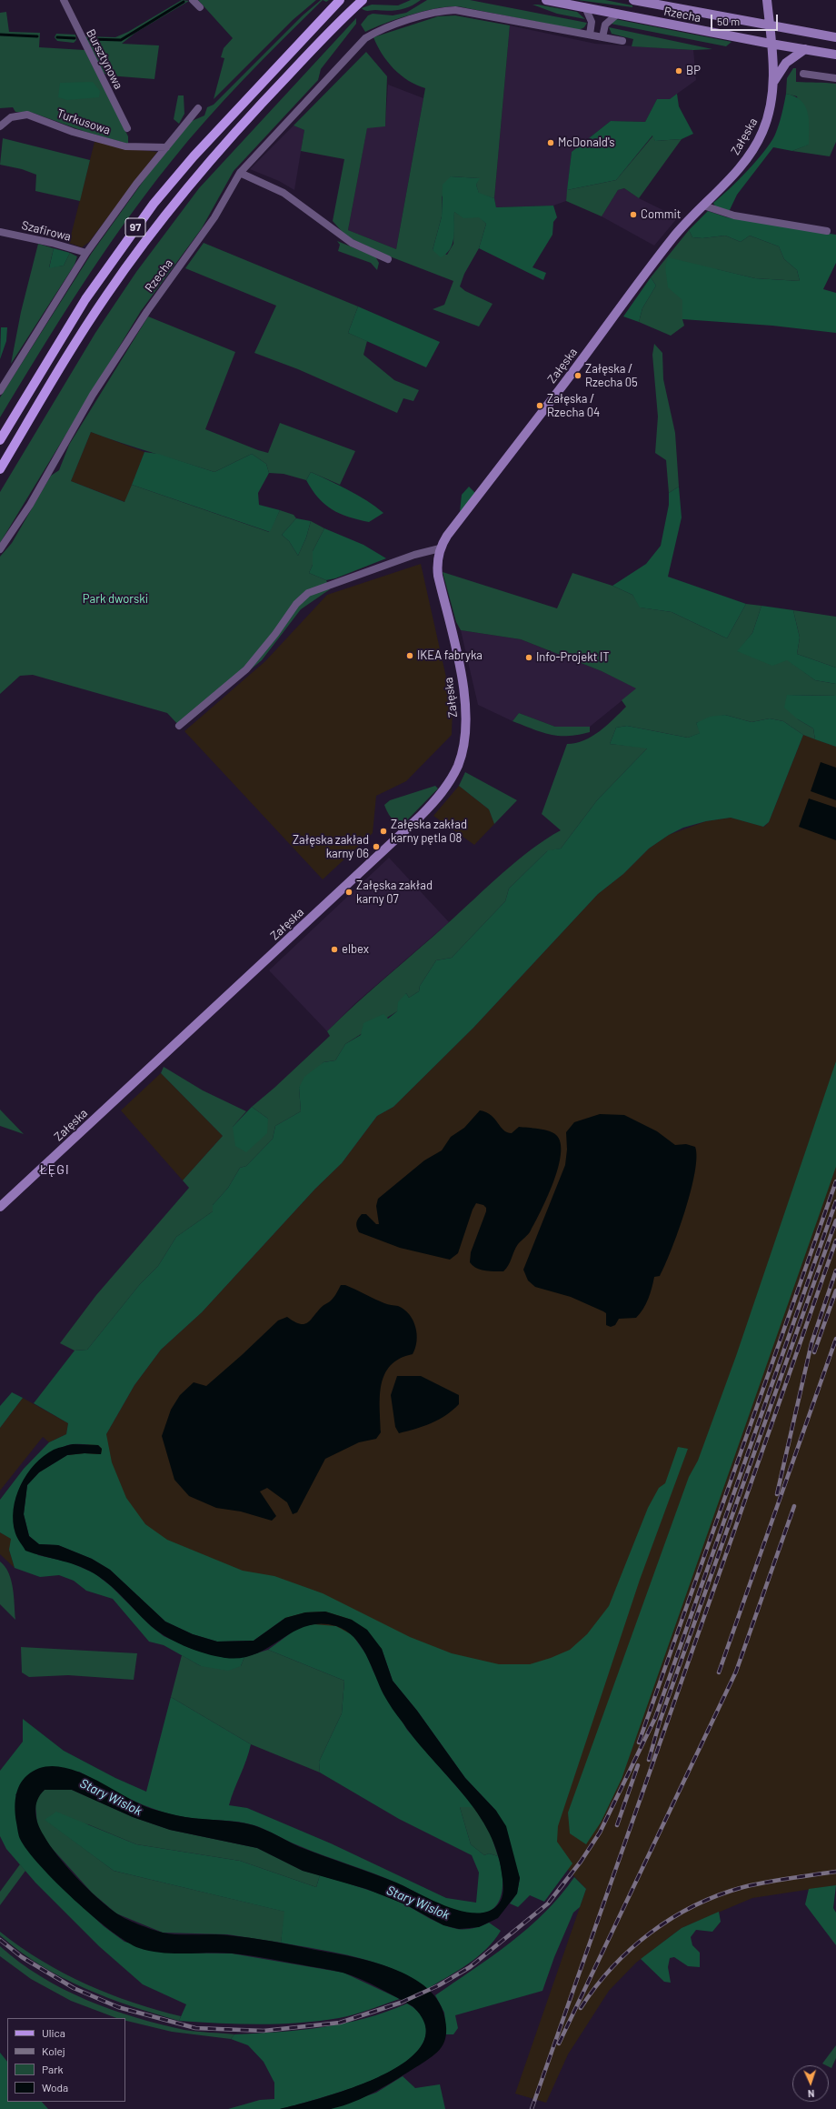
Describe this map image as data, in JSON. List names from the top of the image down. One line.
{"streets":{"main road":["97"],"street":["Rzecha","Bursztynowa","Turkusowa","Załęska","Szafirowa"]},"crossings":[["Rzecha","Załęska"]],"districts":["ŁĘGI"],"water":["Stary Wislok"],"parks":["Park dworski"],"places":["BP","McDonald's","Commit","Załęska / Rzecha 05","Załęska / Rzecha 04","IKEA fabryka","Info-Projekt IT","Załęska zakład karny pętla 08","Załęska zakład karny 06","Załęska zakład karny 07","elbex"],"legend":["Ulica","Kolej","Park","Woda"],"scale_bar":"50 m","north":"bottom"}
